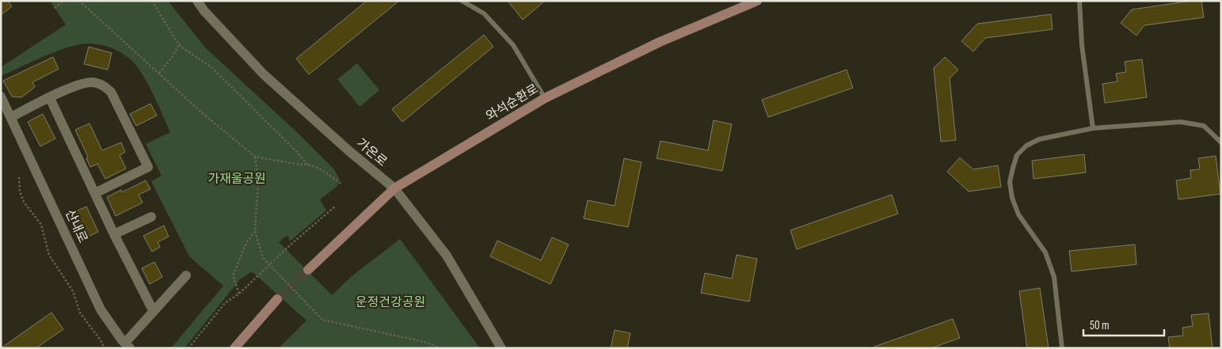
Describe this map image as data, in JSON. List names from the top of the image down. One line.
{"streets":{"street":["와석순환로","가온로","산내로"]},"crossings":[["와석순환로","가온로"]],"parks":["가재울공원","운정건강공원"],"scale_bar":"50 m"}
